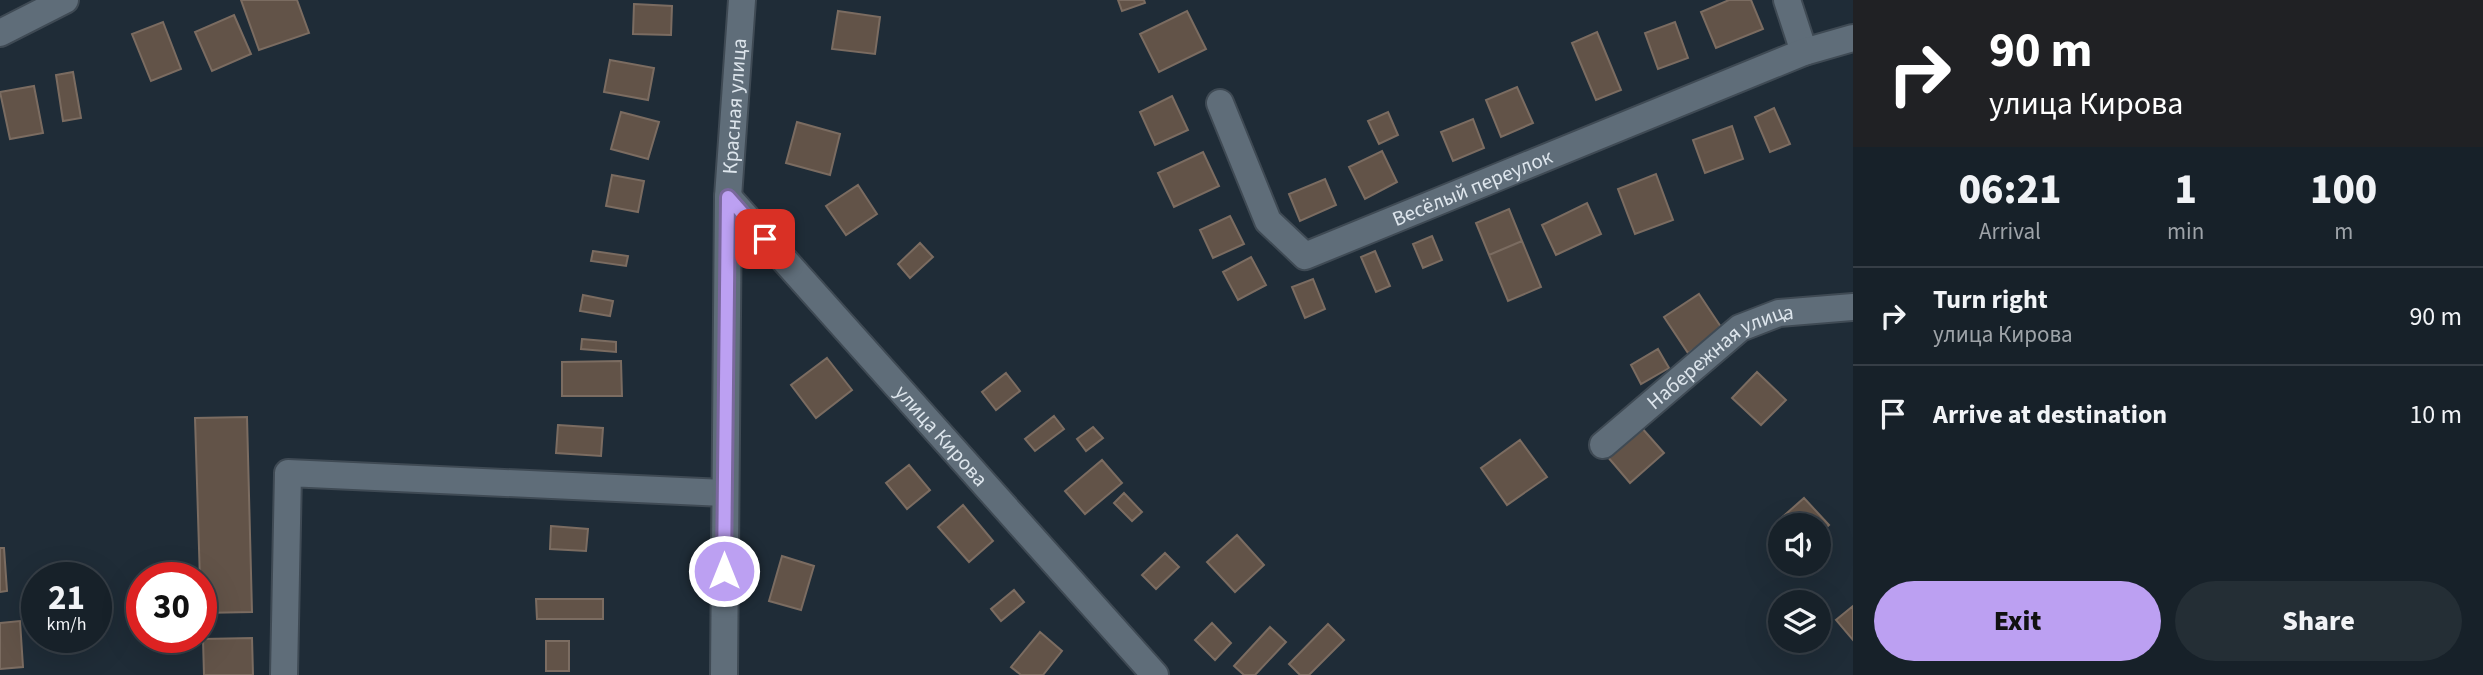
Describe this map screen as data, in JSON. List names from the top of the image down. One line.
{"streets":{"street":["Красная улица","Весёлый переулок","Набережная улица","улица Кирова"]},"crossings":[["Красная улица","улица Кирова"]],"page":{"turn":["90 m","улица Кирова"],"eta":["06:21","Arrival","1","min","100","m"],"list":[{"name":"Turn right","note":"улица Кирова","value":"90 m"},{"name":"Arrive at destination","value":"10 m"}],"speed":"21 km/h","limit":"30","buttons":["Exit","Share"]}}
